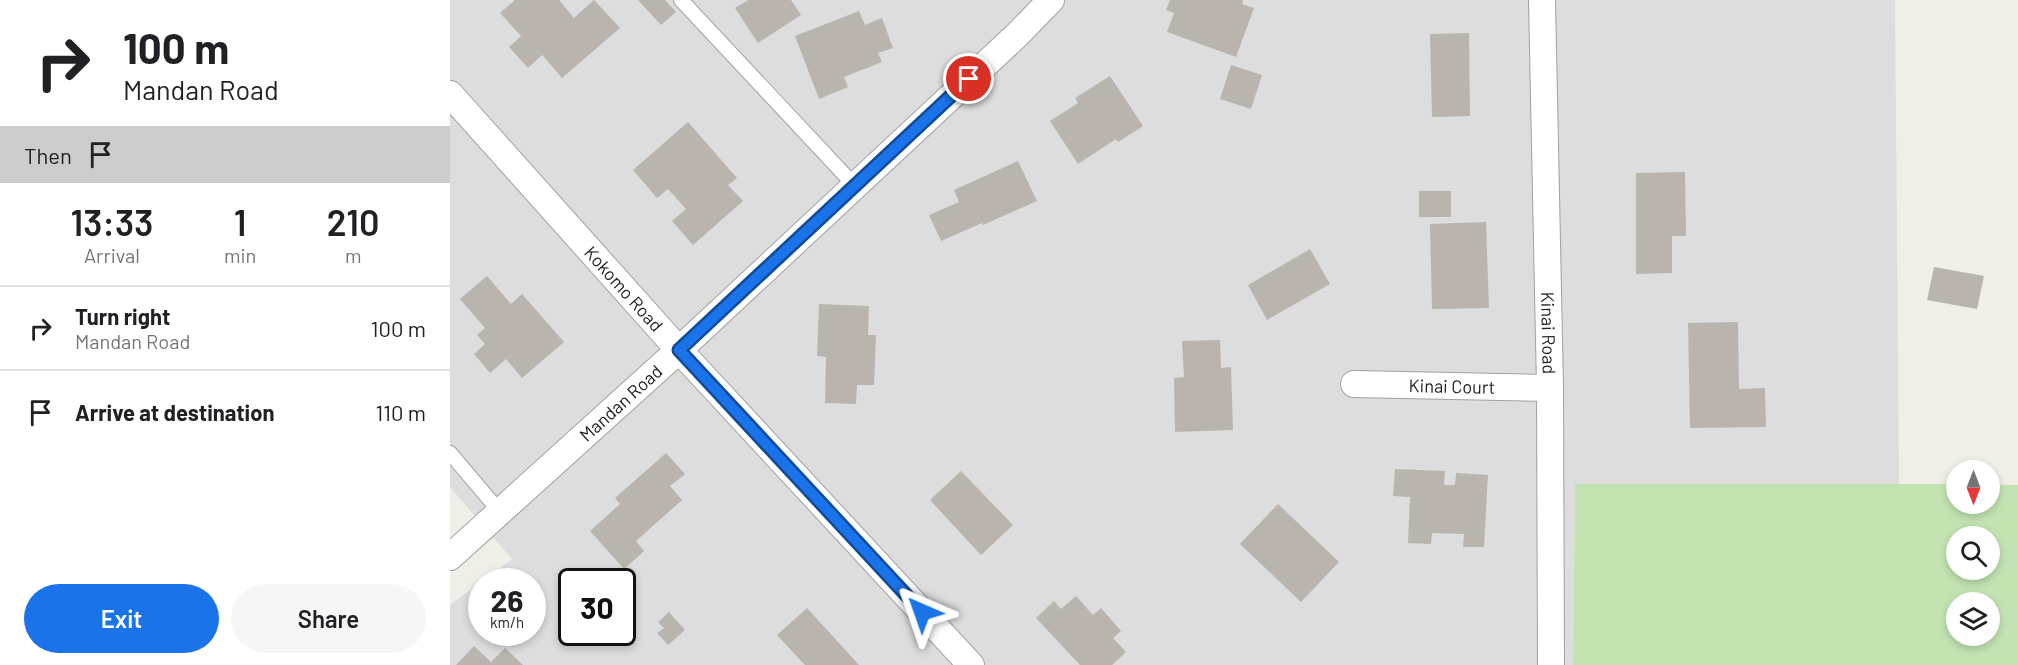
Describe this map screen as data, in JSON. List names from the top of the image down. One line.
{"streets":{"street":["Kokomo Road","Kinai Road","Kinai Court","Mandan Road"]},"crossings":[["Kokomo Road","Mandan Road"],["Kinai Road","Kinai Court"]],"north":"bottom","page":{"turn":["100 m","Mandan Road"],"then":"Then","eta":["13:33","Arrival","1","min","210","m"],"list":[{"name":"Turn right","note":"Mandan Road","value":"100 m"},{"name":"Arrive at destination","value":"110 m"}],"speed":"26 km/h","limit":"30","buttons":["Exit","Share"]}}
